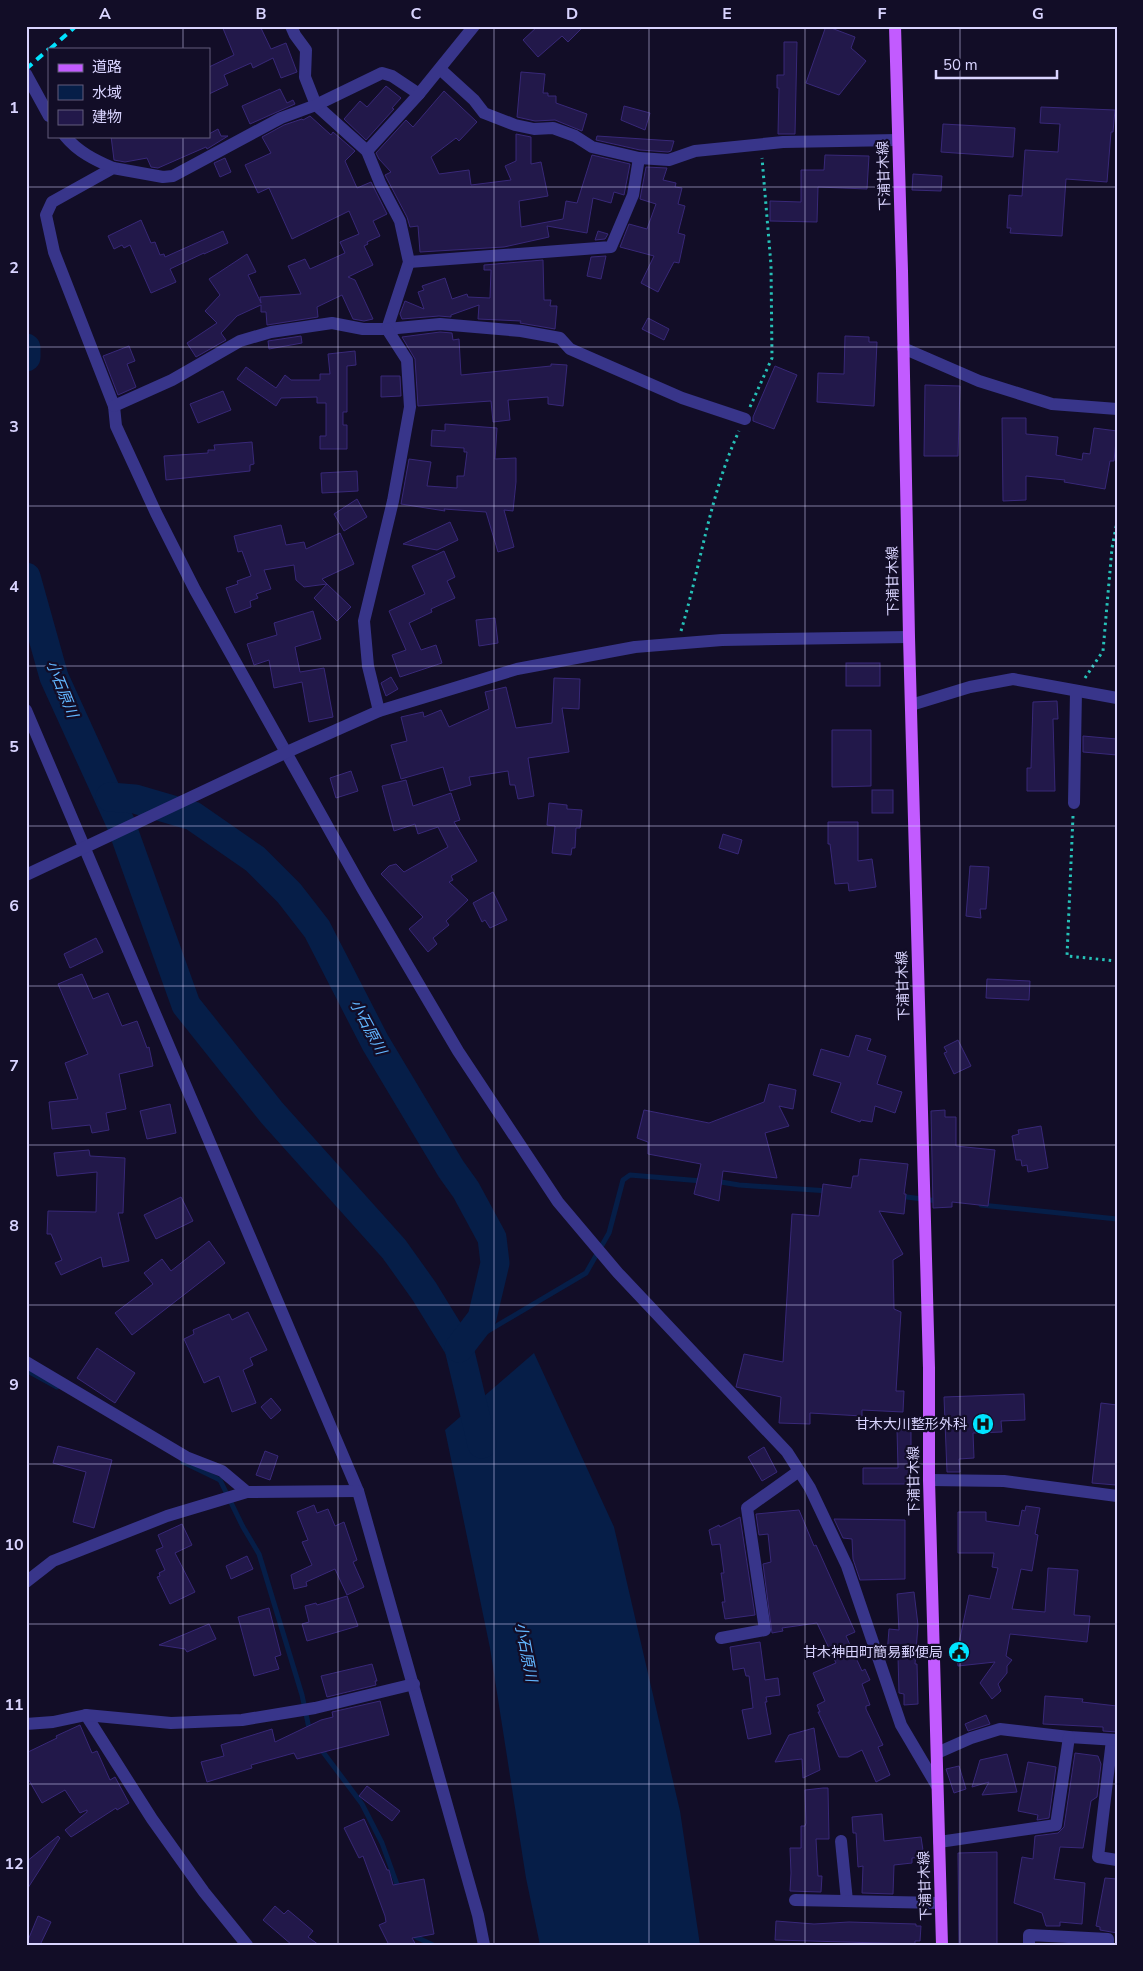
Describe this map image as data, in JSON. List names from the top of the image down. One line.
{"streets":{"main road":["下浦甘木線"]},"water":["小石原川"],"places":{"hospital":["甘木大川整形外科"],"public building":["甘木神田町簡易郵便局"]},"legend":["道路","水域","建物"],"scale_bar":"50 m","grid":{"columns":["A","B","C","D","E","F","G"],"rows":["1","2","3","4","5","6","7","8","9","10","11","12"]}}
